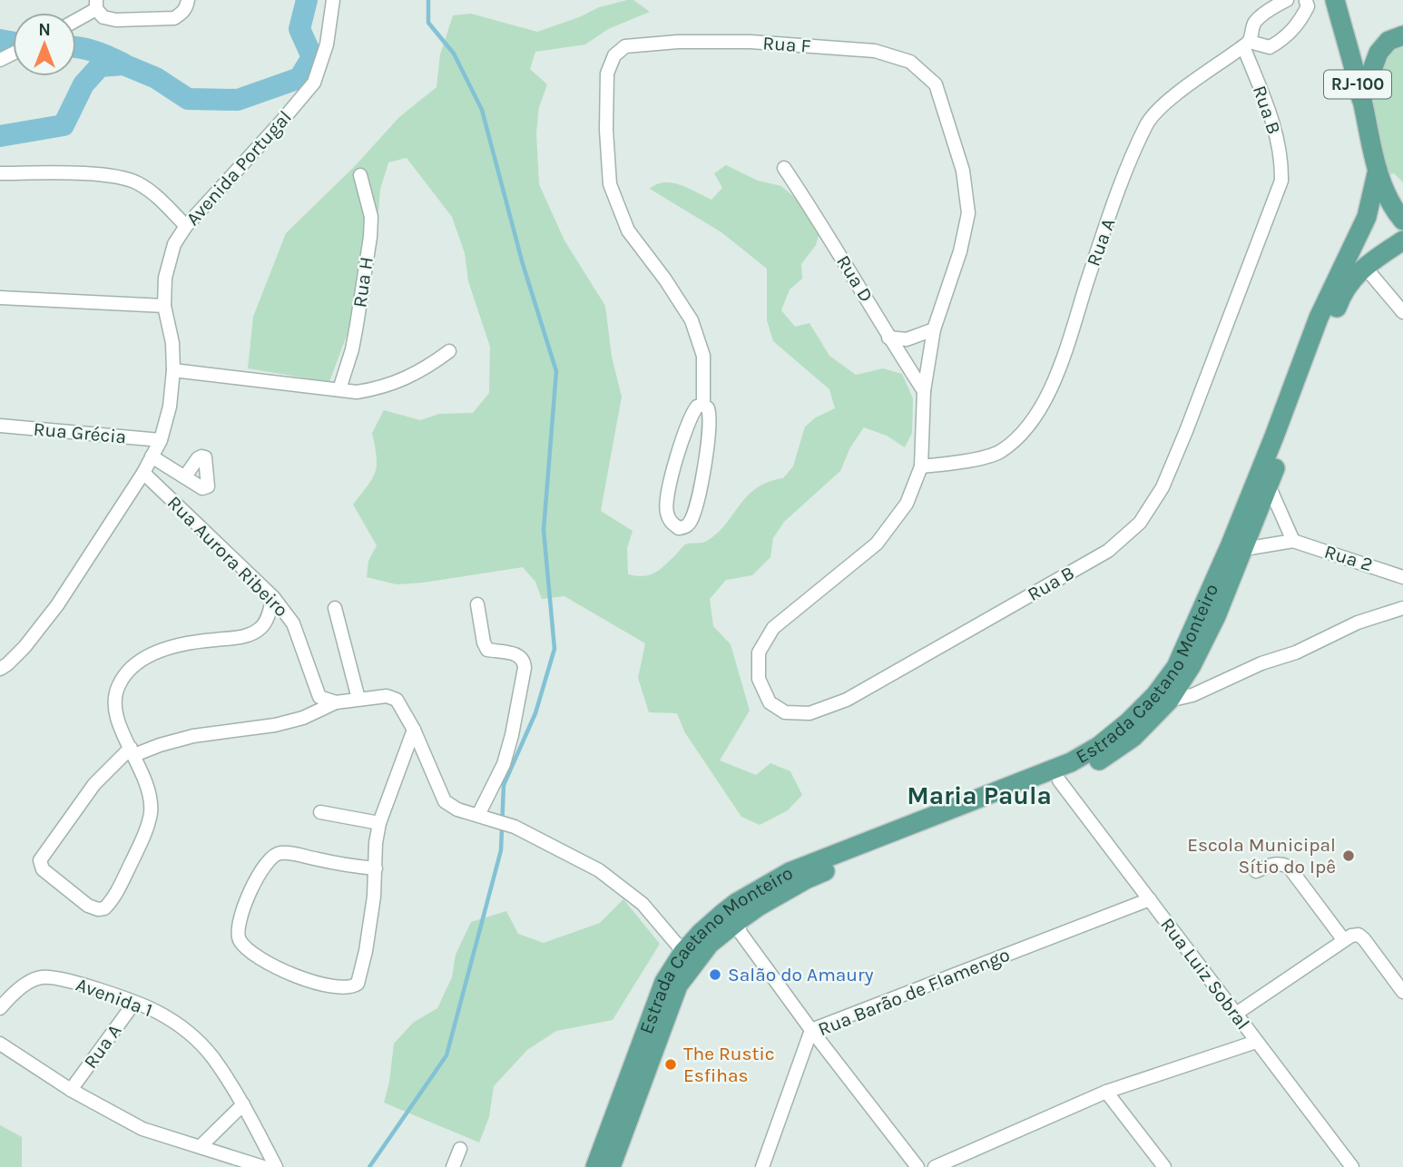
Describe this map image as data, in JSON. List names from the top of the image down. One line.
{"streets":{"main road":["RJ-100","Estrada Caetano Monteiro"],"street":["Rua F","Rua B","Avenida Portugal","Rua A","Rua D","Rua H","Rua Grécia","Rua Aurora Ribeiro","Rua 2","Rua Luiz Sobral","Rua Barão de Flamengo","Avenida 1"]},"crossings":[["Rua F","Rua B"],["Rua F","Rua A"],["Rua F","Rua D"],["RJ-100","Estrada Caetano Monteiro"],["Rua B","Rua A"],["Avenida Portugal","Rua Grécia"],["Avenida Portugal","Rua Aurora Ribeiro"],["Rua A","Avenida 1"],["Rua 2","Estrada Caetano Monteiro"],["Estrada Caetano Monteiro","Rua Luiz Sobral"],["Rua Luiz Sobral","Rua Barão de Flamengo"]],"districts":["Maria Paula"],"places":["Escola Municipal Sítio do Ipê","Salão do Amaury","The Rustic Esfihas"],"north":"top"}
